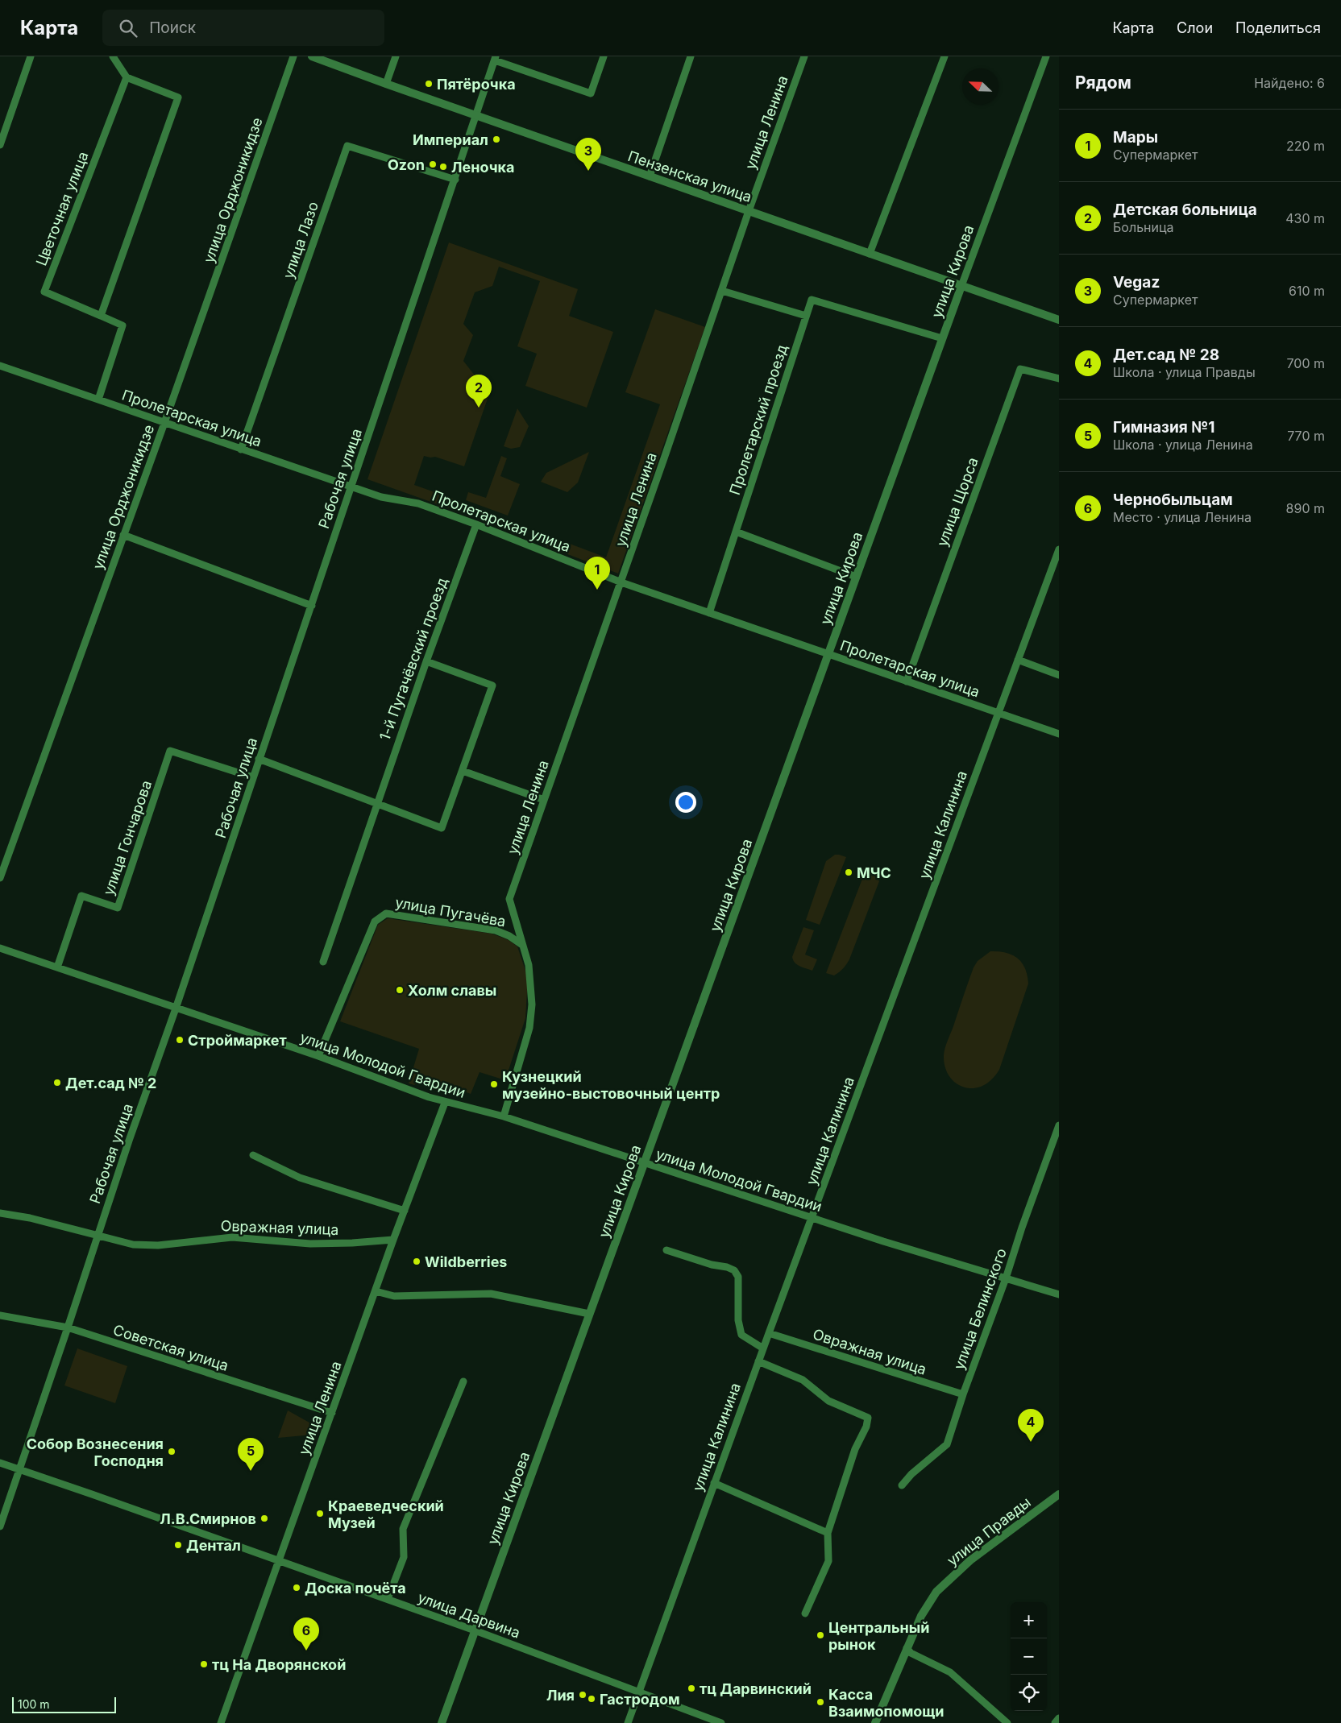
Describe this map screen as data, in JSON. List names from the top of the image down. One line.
{"streets":{"street":["улица Ленина","Пензенская улица","улица Орджоникидзе","Цветочная улица","улица Лазо","улица Кирова","Пролетарская улица","Пролетарский проезд","Рабочая улица","улица Щорса","1-й Пугачёвский проезд","улица Калинина","улица Гончарова","улица Пугачёва","улица Молодой Гвардии","Овражная улица","улица Белинского","Советская улица","улица Правды","улица Дарвина"]},"crossings":[["улица Ленина","Пензенская улица"],["улица Ленина","Пролетарская улица"],["улица Ленина","улица Пугачёва"],["улица Ленина","улица Молодой Гвардии"],["улица Ленина","Овражная улица"],["улица Ленина","Советская улица"],["улица Ленина","улица Дарвина"],["Пензенская улица","улица Кирова"],["Пензенская улица","Рабочая улица"],["улица Орджоникидзе","Пролетарская улица"],["Цветочная улица","Пролетарская улица"],["улица Лазо","Пролетарская улица"],["улица Лазо","Рабочая улица"],["улица Кирова","Пролетарская улица"],["улица Кирова","Пролетарский проезд"],["улица Кирова","улица Молодой Гвардии"],["улица Кирова","улица Дарвина"],["Пролетарская улица","Пролетарский проезд"],["Пролетарская улица","Рабочая улица"],["Пролетарская улица","улица Щорса"],["Пролетарская улица","1-й Пугачёвский проезд"],["Пролетарская улица","улица Калинина"],["Рабочая улица","улица Гончарова"],["Рабочая улица","улица Молодой Гвардии"],["Рабочая улица","Овражная улица"],["Рабочая улица","Советская улица"],["Рабочая улица","улица Дарвина"],["улица Калинина","улица Молодой Гвардии"],["улица Калинина","Овражная улица"],["улица Калинина","улица Дарвина"],["улица Гончарова","улица Молодой Гвардии"],["улица Пугачёва","улица Молодой Гвардии"],["улица Молодой Гвардии","улица Белинского"],["Овражная улица","улица Белинского"]],"places":["Пятёрочка","Империал","Ozon","Леночка","МЧС","Холм славы","Строймаркет","Дет.сад № 2","Кузнецкий музейно-выстовочный центр","Wildberries","Собор Вознесения Господня","Краеведческий Музей","Л.В.Смирнов","Дентал","Доска почёта","Центральный рынок","тц На Дворянской","тц Дарвинский","Лия","Гастродом","Касса Взаимопомощи"],"scale_bar":"100 m","north":"top left","page":{"header":"Карта","search":"Поиск","nav":["Карта","Слои","Поделиться"],"heading":["Рядом","Найдено: 6"],"list":[{"mark":"1","name":"Мары","note":"Супермаркет","value":"220 m"},{"mark":"2","name":"Детская больница","note":"Больница","value":"430 m"},{"mark":"3","name":"Vegaz","note":"Супермаркет","value":"610 m"},{"mark":"4","name":"Дет.сад № 28","note":"Школа · улица Правды","value":"700 m"},{"mark":"5","name":"Гимназия №1","note":"Школа · улица Ленина","value":"770 m"},{"mark":"6","name":"Чернобыльцам","note":"Место · улица Ленина","value":"890 m"}],"pins":["3","2","1","4","5","6"],"map_buttons":["+","−"],"scale":"100 m"}}
